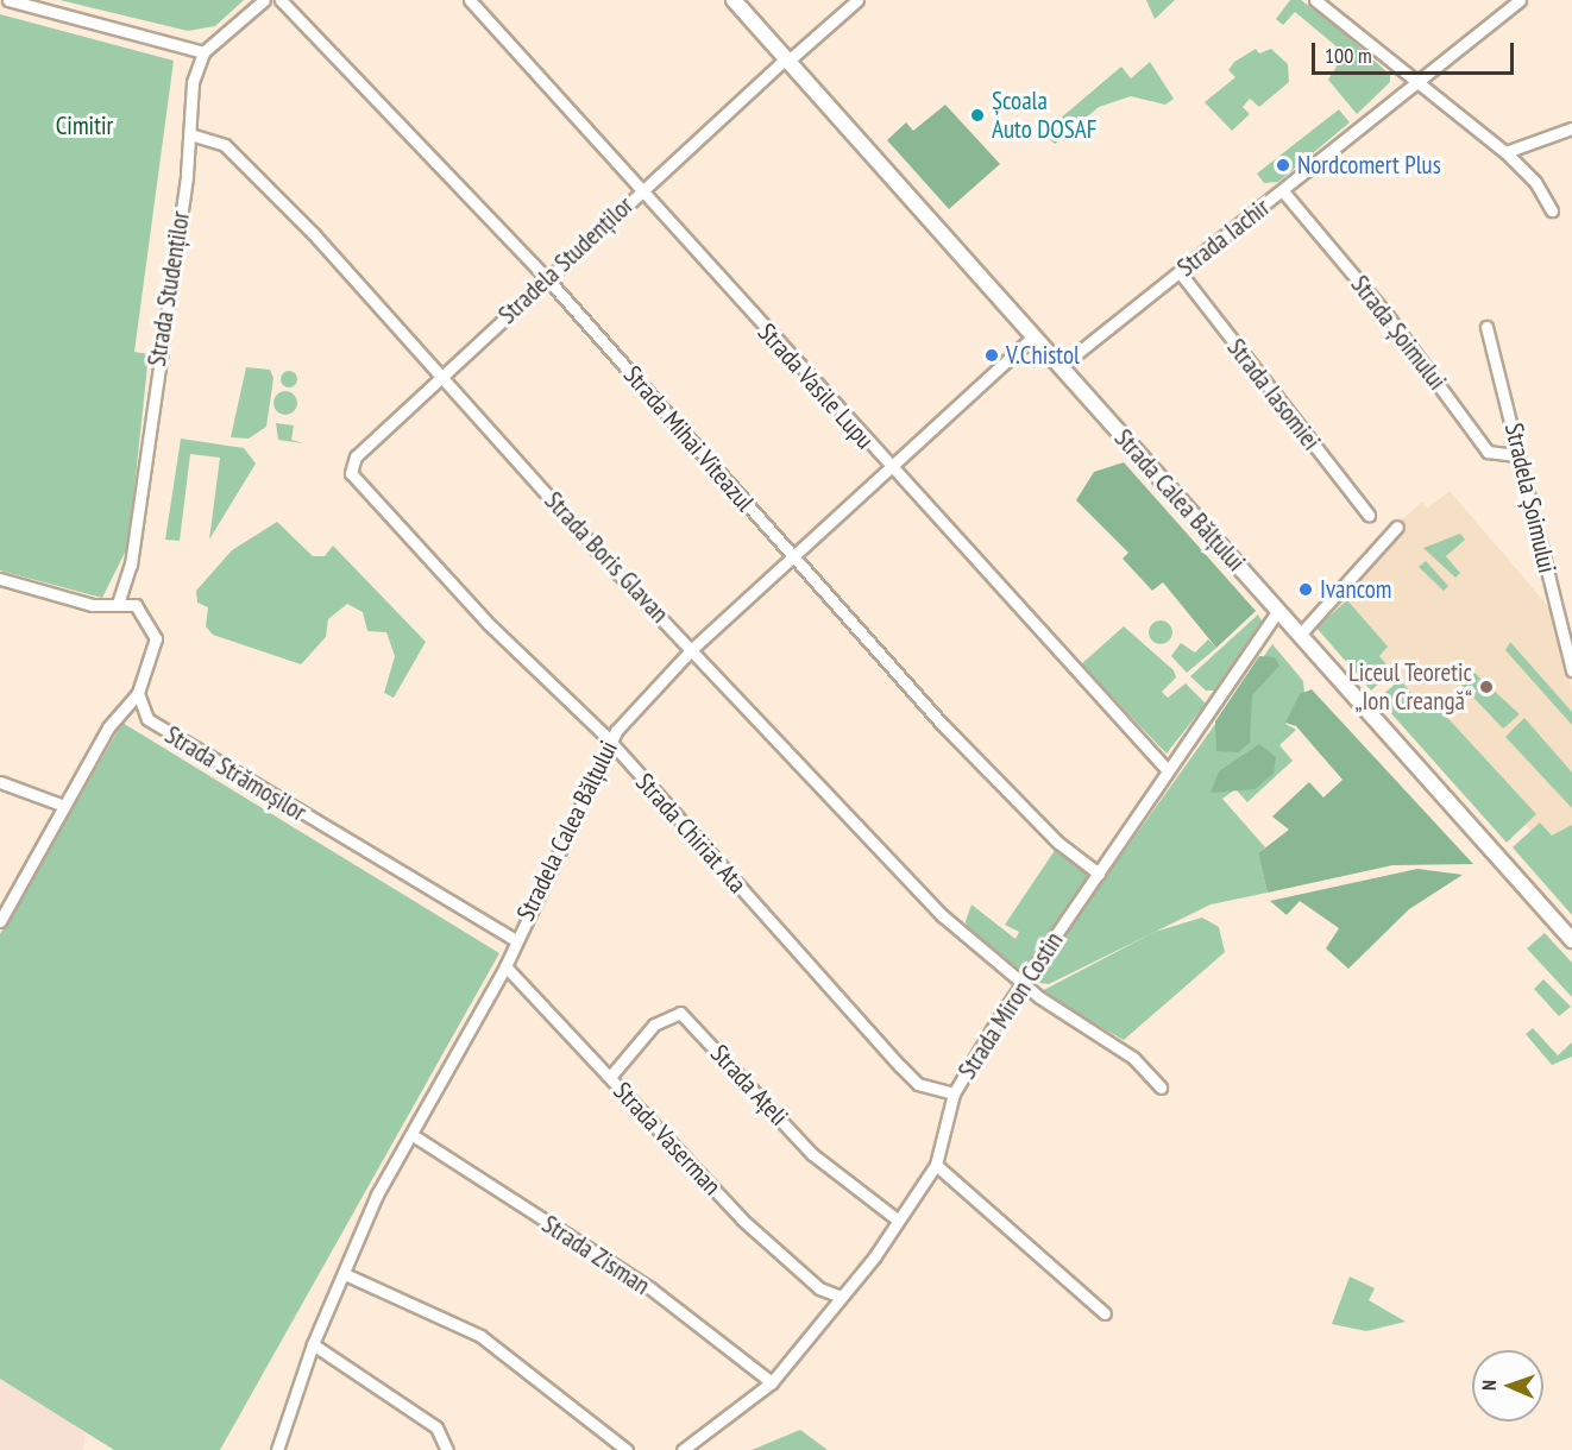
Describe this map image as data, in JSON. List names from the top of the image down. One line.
{"streets":{"main road":["Strada Calea Bălțului"],"street":["Strada Iachir","Stradela Studenților","Strada Studenților","Strada Șoimului","Strada Vasile Lupu","Strada Iasomiei","Strada Mihai Viteazul","Stradela Șoimului","Strada Boris Glavan","Strada Strămoșilor","Stradela Calea Bălțului","Strada Chiriat Ata","Strada Miron Costin","Strada Ațeli","Strada Vaserman","Strada Zisman"]},"crossings":[["Strada Iachir","Strada Șoimului"],["Strada Iachir","Strada Iasomiei"],["Strada Iachir","Strada Calea Bălțului"],["Stradela Studenților","Strada Vasile Lupu"],["Stradela Studenților","Strada Mihai Viteazul"],["Stradela Studenților","Strada Calea Bălțului"],["Stradela Studenților","Strada Boris Glavan"],["Stradela Studenților","Strada Chiriat Ata"],["Strada Studenților","Strada Boris Glavan"],["Strada Șoimului","Stradela Șoimului"],["Strada Vasile Lupu","Stradela Calea Bălțului"],["Strada Vasile Lupu","Strada Miron Costin"],["Strada Mihai Viteazul","Stradela Calea Bălțului"],["Strada Mihai Viteazul","Strada Miron Costin"],["Strada Calea Bălțului","Stradela Calea Bălțului"],["Strada Calea Bălțului","Strada Miron Costin"],["Strada Boris Glavan","Stradela Calea Bălțului"],["Strada Boris Glavan","Strada Miron Costin"],["Strada Strămoșilor","Stradela Calea Bălțului"],["Stradela Calea Bălțului","Strada Chiriat Ata"],["Stradela Calea Bălțului","Strada Vaserman"],["Stradela Calea Bălțului","Strada Zisman"],["Strada Chiriat Ata","Strada Miron Costin"],["Strada Miron Costin","Strada Ațeli"],["Strada Miron Costin","Strada Vaserman"],["Strada Miron Costin","Strada Zisman"],["Strada Ațeli","Strada Vaserman"]],"parks":["Cimitir"],"places":["Școala Auto DOSAF","Nordcomert Plus","V.Chistol","Ivancom","Liceul Teoretic „Ion Creangă“"],"scale_bar":"100 m","north":"left"}
